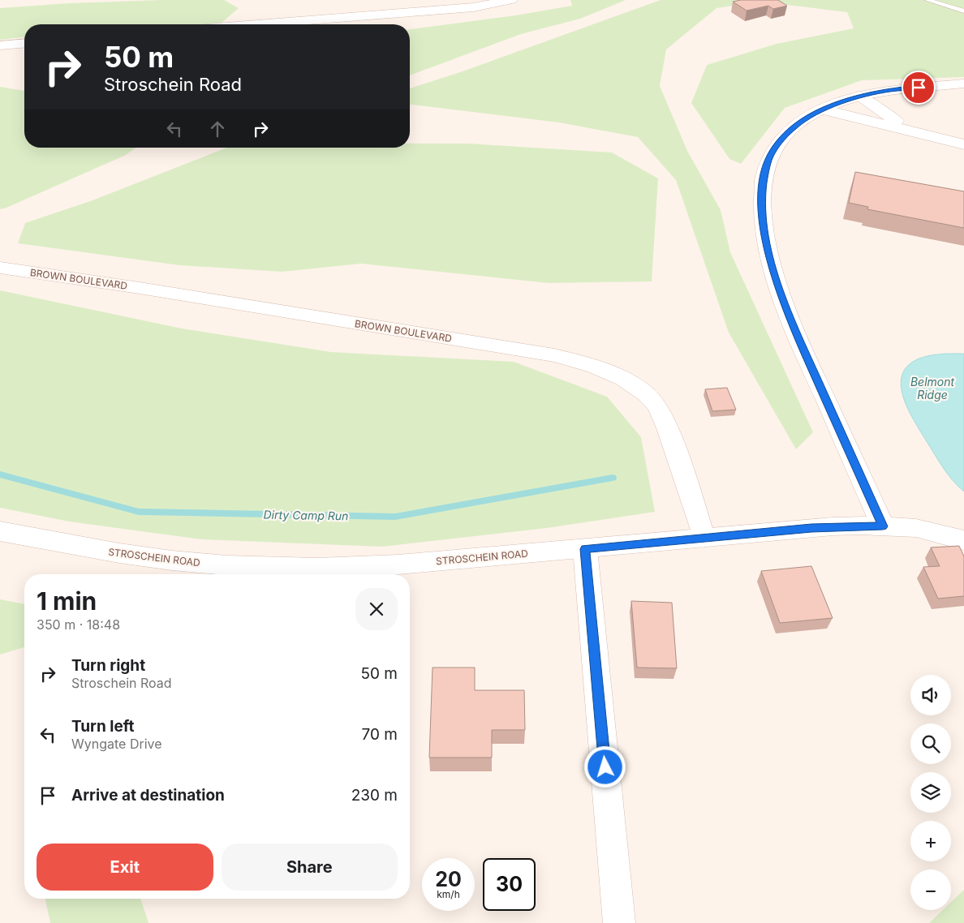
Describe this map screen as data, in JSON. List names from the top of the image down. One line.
{"streets":{"street":["BROWN BOULEVARD","STROSCHEIN ROAD"]},"crossings":[["BROWN BOULEVARD","STROSCHEIN ROAD"]],"water":["Belmont Ridge","Dirty Camp Run"],"page":{"turn":["50 m","Stroschein Road"],"heading":["1 min","350 m · 18:48"],"list":[{"name":"Turn right","note":"Stroschein Road","value":"50 m"},{"name":"Turn left","note":"Wyngate Drive","value":"70 m"},{"name":"Arrive at destination","value":"230 m"}],"map_buttons":["+","−"],"buttons":["Exit","Share"],"speed":"20 km/h","limit":"30"}}
